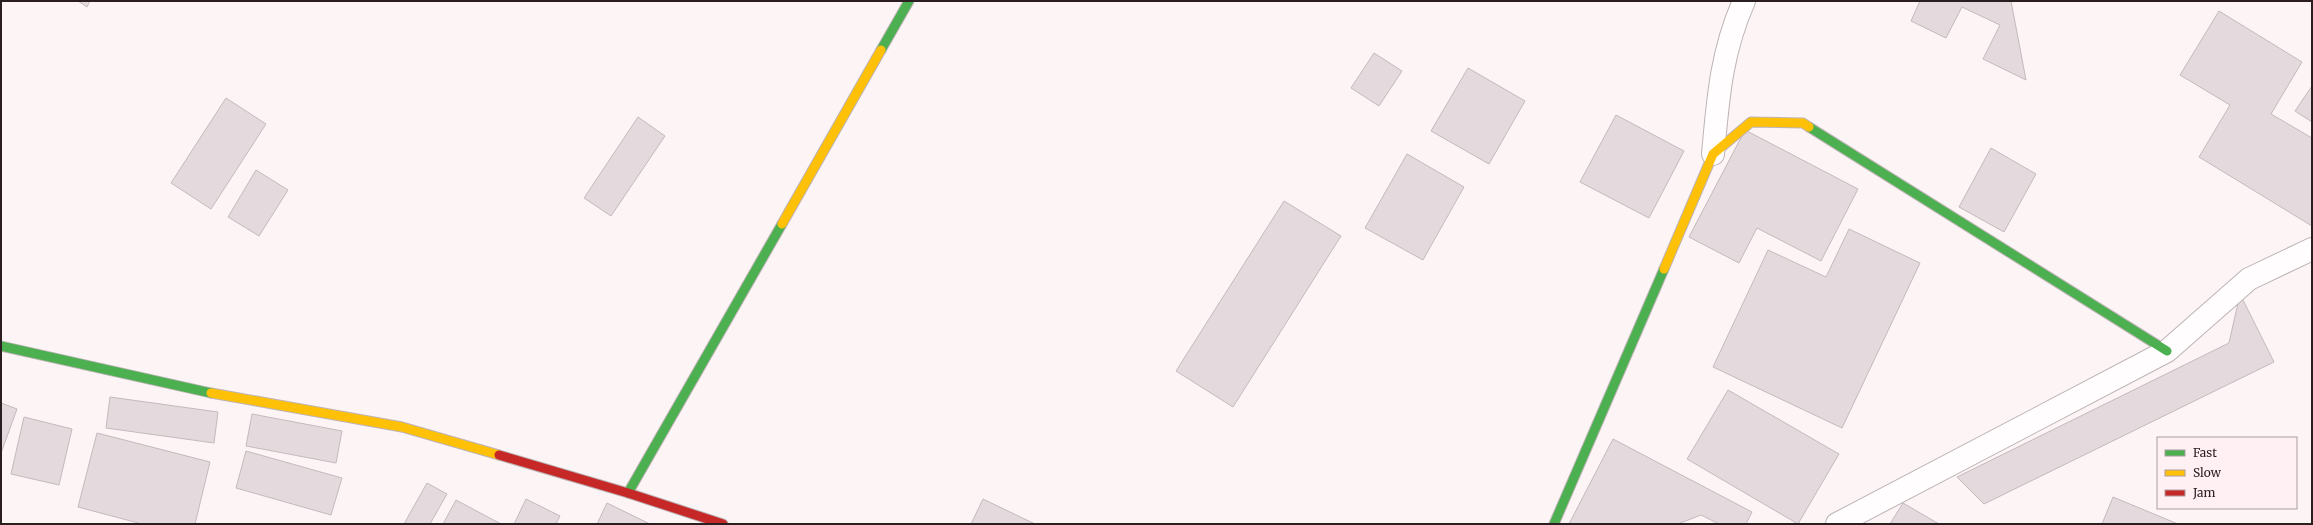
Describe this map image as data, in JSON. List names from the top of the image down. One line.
{"legend":["Fast","Slow","Jam"]}
